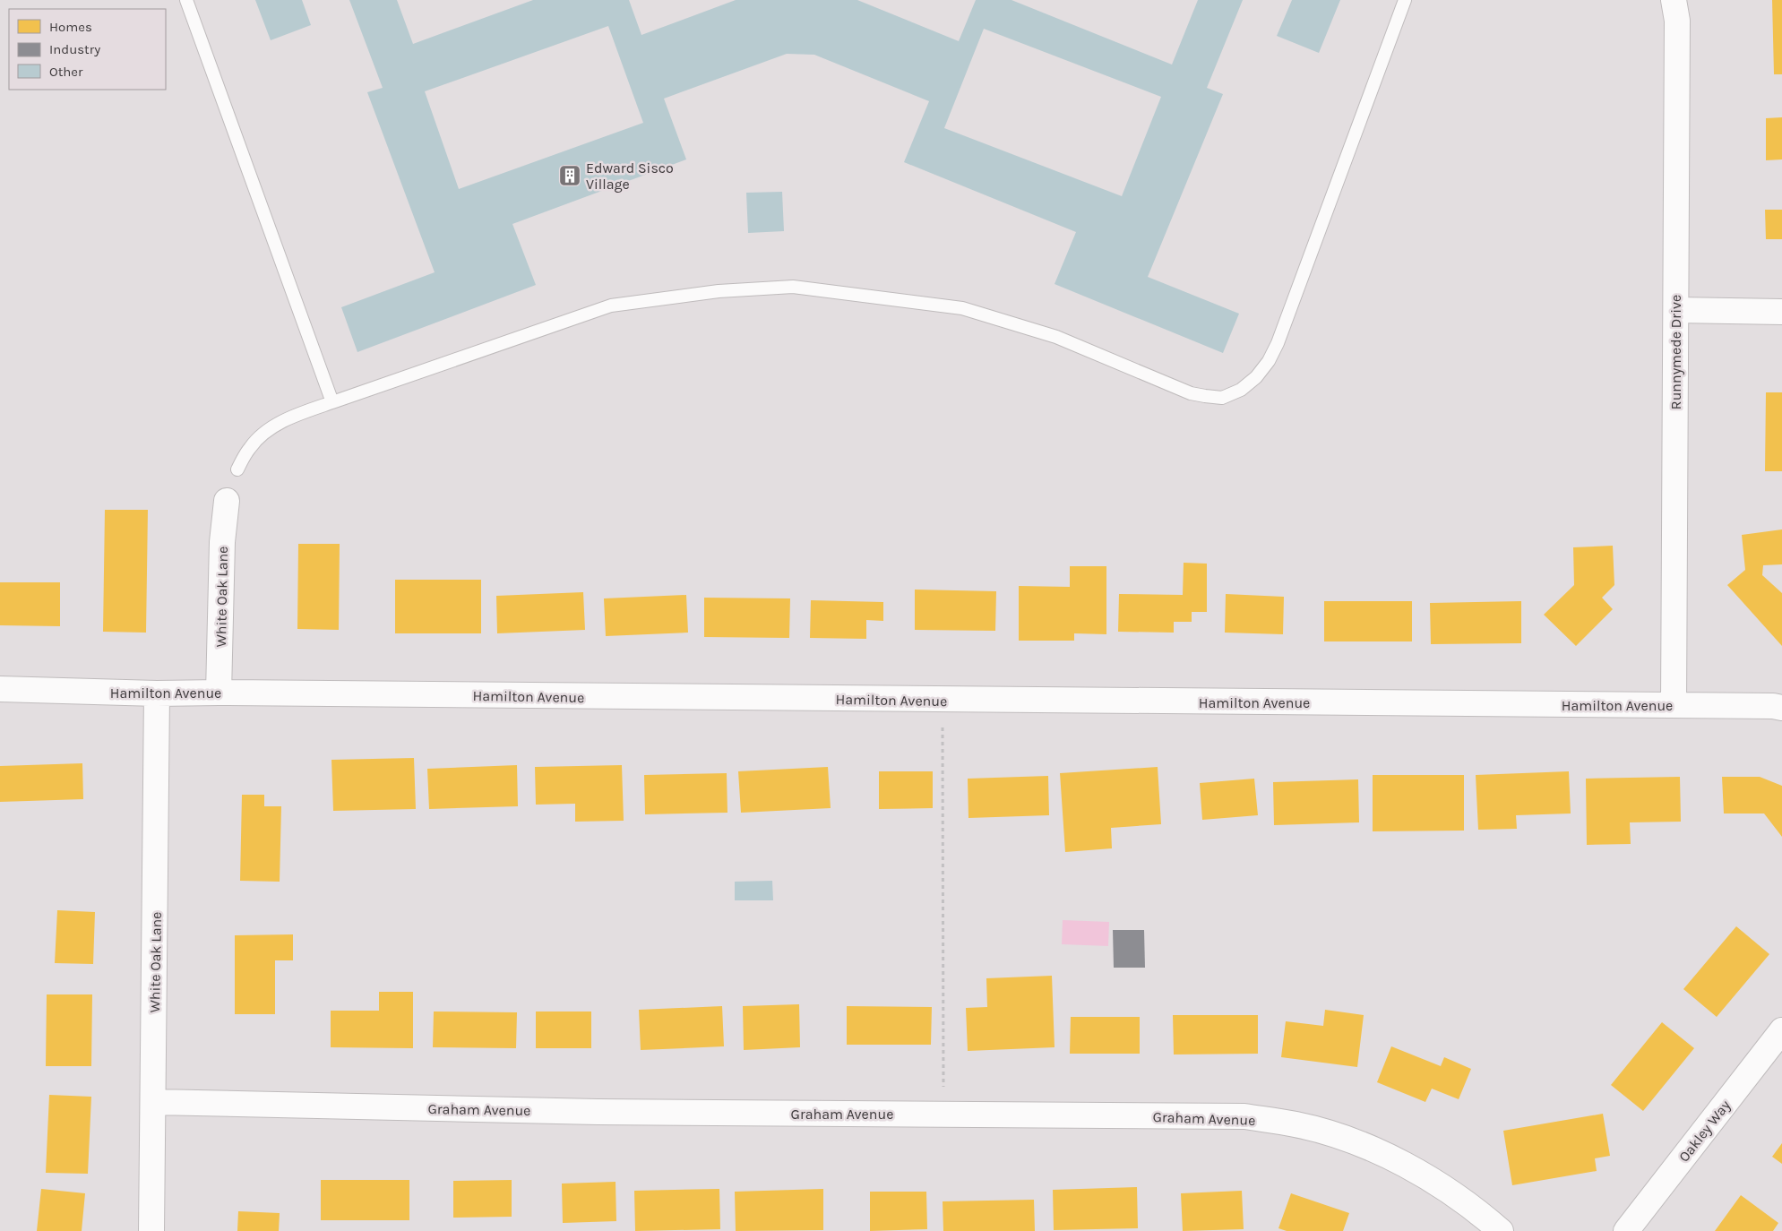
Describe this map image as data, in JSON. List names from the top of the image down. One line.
{"streets":{"street":["Runnymede Drive","White Oak Lane","Hamilton Avenue","Graham Avenue","Oakley Way"]},"crossings":[["Runnymede Drive","Hamilton Avenue"],["White Oak Lane","Hamilton Avenue"],["White Oak Lane","Graham Avenue"]],"places":{"building":["Edward Sisco Village"]},"legend":["Homes","Industry","Other"]}
